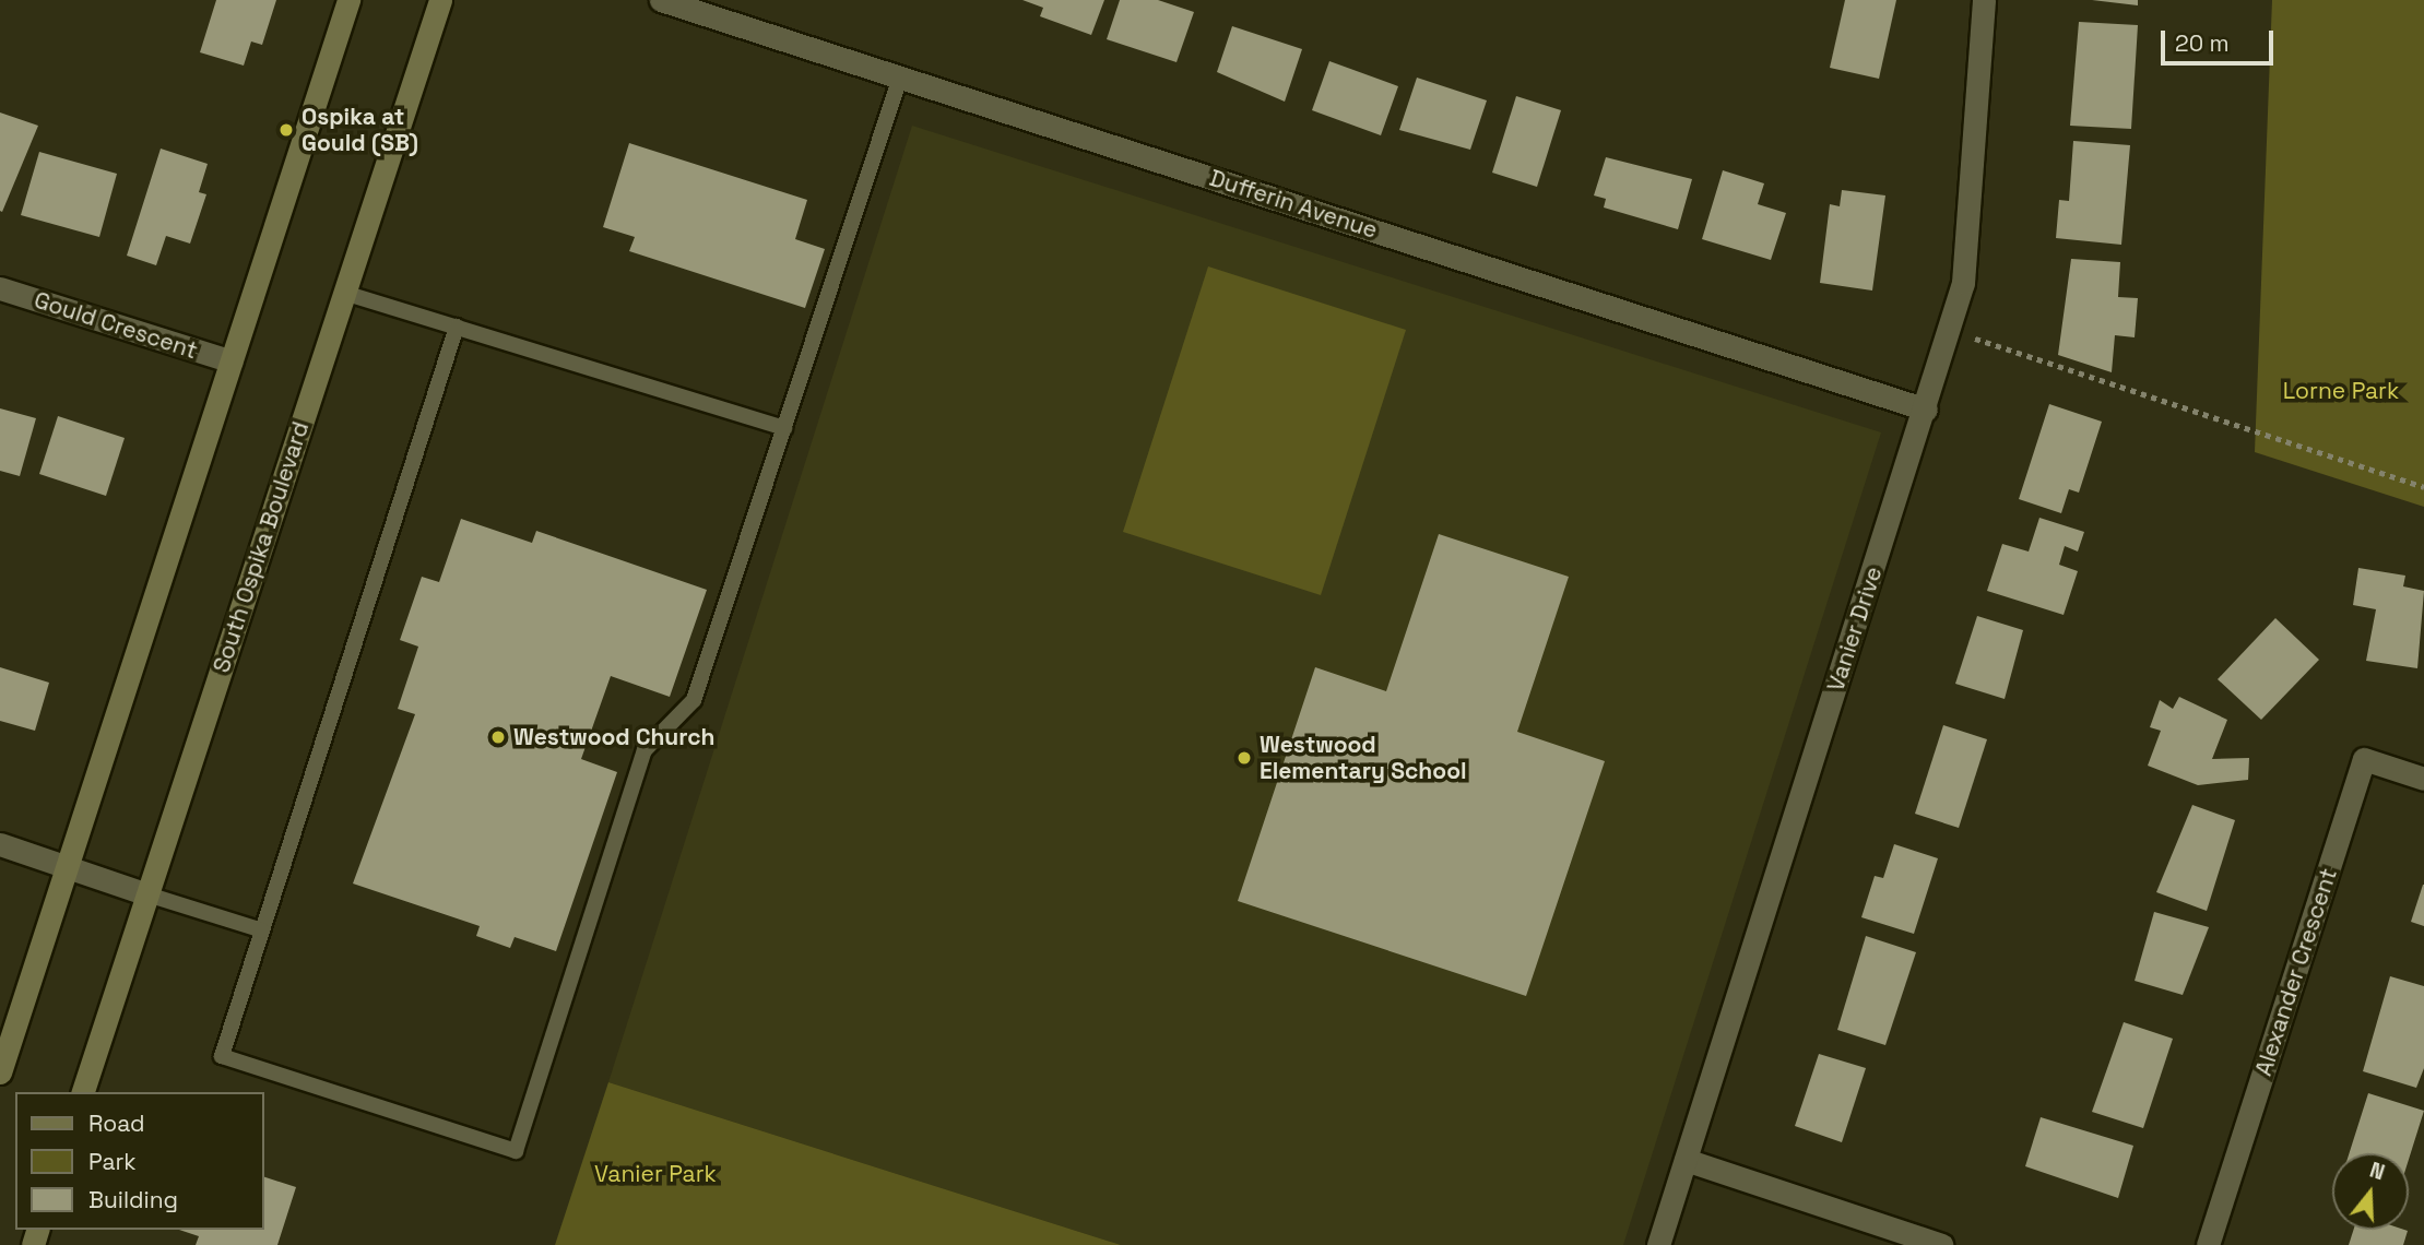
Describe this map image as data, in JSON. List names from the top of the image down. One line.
{"streets":{"main road":["South Ospika Boulevard"],"street":["Dufferin Avenue","Gould Crescent","Vanier Drive","Alexander Crescent"]},"crossings":[["Dufferin Avenue","Vanier Drive"]],"parks":["Lorne Park","Vanier Park"],"places":["Ospika at Gould (SB)","Westwood Church","Westwood Elementary School"],"legend":["Road","Park","Building"],"scale_bar":"20 m","north":"top"}
